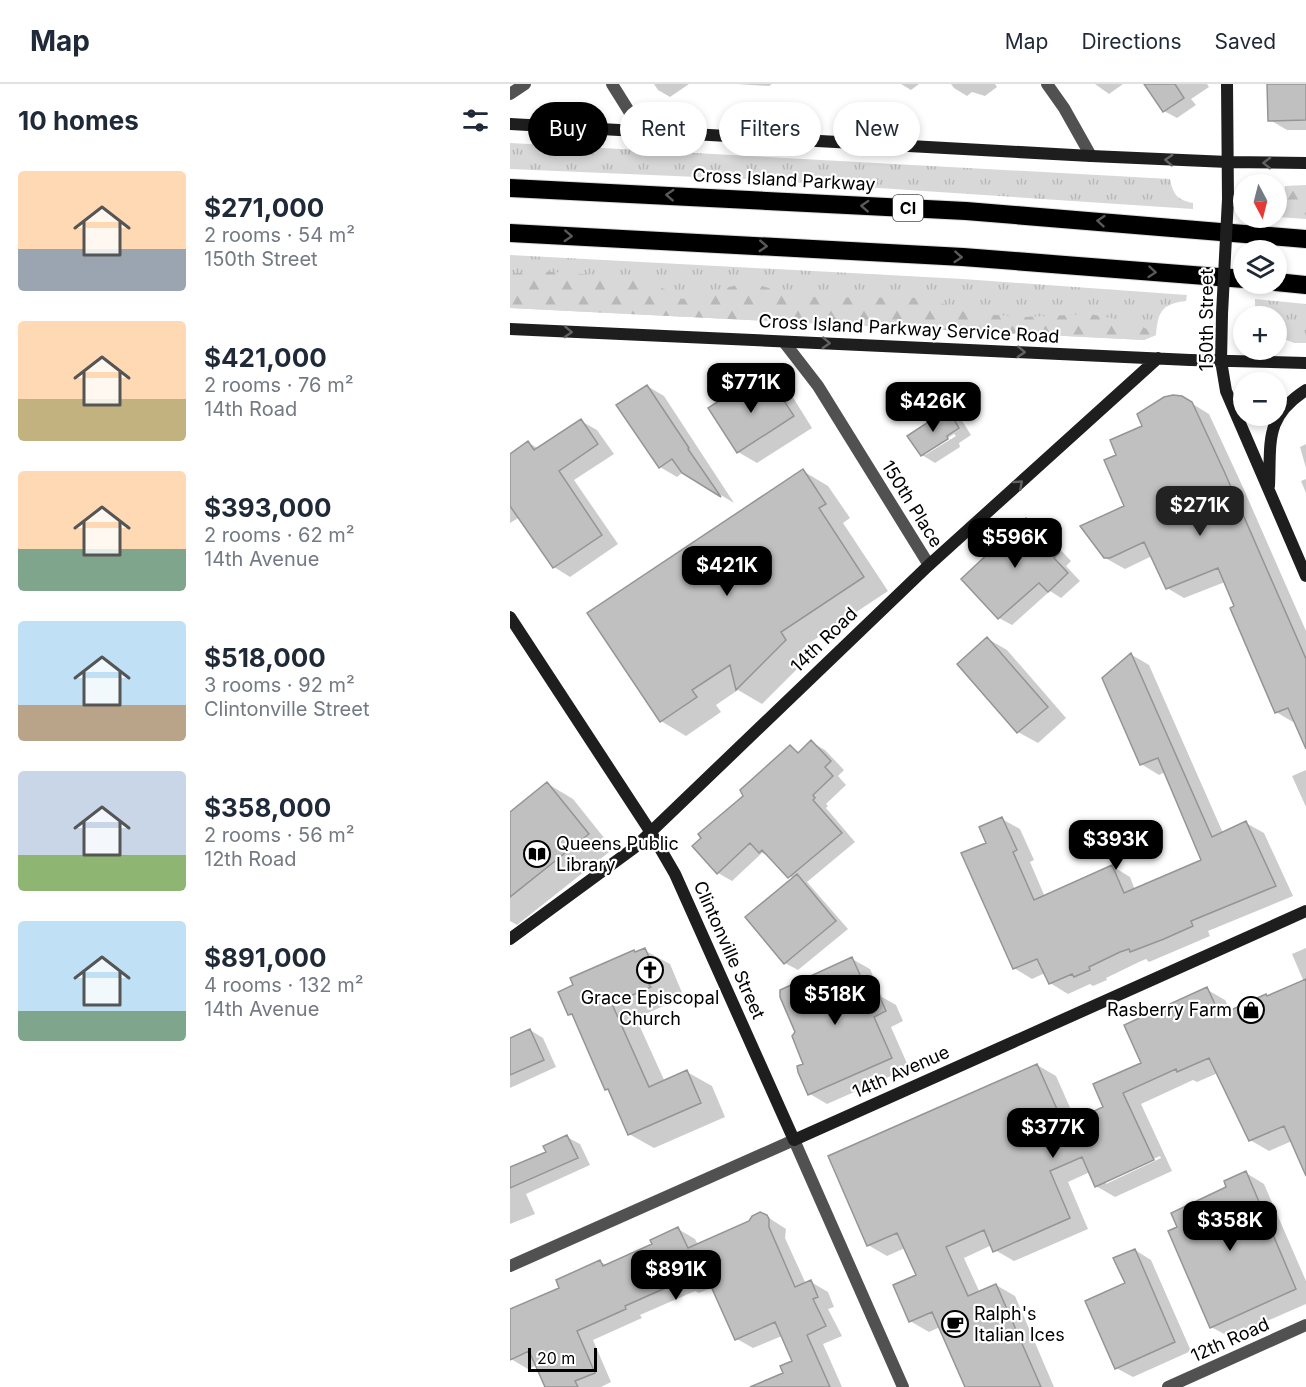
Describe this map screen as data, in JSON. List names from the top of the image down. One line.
{"streets":{"highway":["Cross Island Parkway","CI"],"street":["150th Street","Cross Island Parkway Service Road","150th Place","14th Road","Clintonville Street","14th Avenue","12th Road"]},"crossings":[["150th Street","Cross Island Parkway Service Road"],["Cross Island Parkway Service Road","150th Place"],["Cross Island Parkway Service Road","14th Road"],["150th Place","14th Road"],["14th Road","Clintonville Street"],["Clintonville Street","14th Avenue"]],"one_way":["Cross Island Parkway Service Road","14th Road"],"places":{"library":["Queens Public Library"],"church":["Grace Episcopal Church"],"shop":["Rasberry Farm"],"cafe":["Ralph's Italian Ices"]},"scale_bar":"20 m","north":"bottom","page":{"header":"Map","nav":["Map","Directions","Saved"],"heading":"10 homes","chip":["Buy","Rent","Filters","New"],"list":[{"name":"$271,000","note":"2 rooms · 54 m² · 150th Street"},{"name":"$421,000","note":"2 rooms · 76 m² · 14th Road"},{"name":"$393,000","note":"2 rooms · 62 m² · 14th Avenue"},{"name":"$518,000","note":"3 rooms · 92 m² · Clintonville Street"},{"name":"$358,000","note":"2 rooms · 56 m² · 12th Road"},{"name":"$891,000","note":"4 rooms · 132 m² · 14th Avenue"}],"map_buttons":["+","−"],"price":["$771K","$426K","$271K","$596K","$421K","$393K","$518K","$377K","$358K","$891K"],"scale":"20 m"}}
